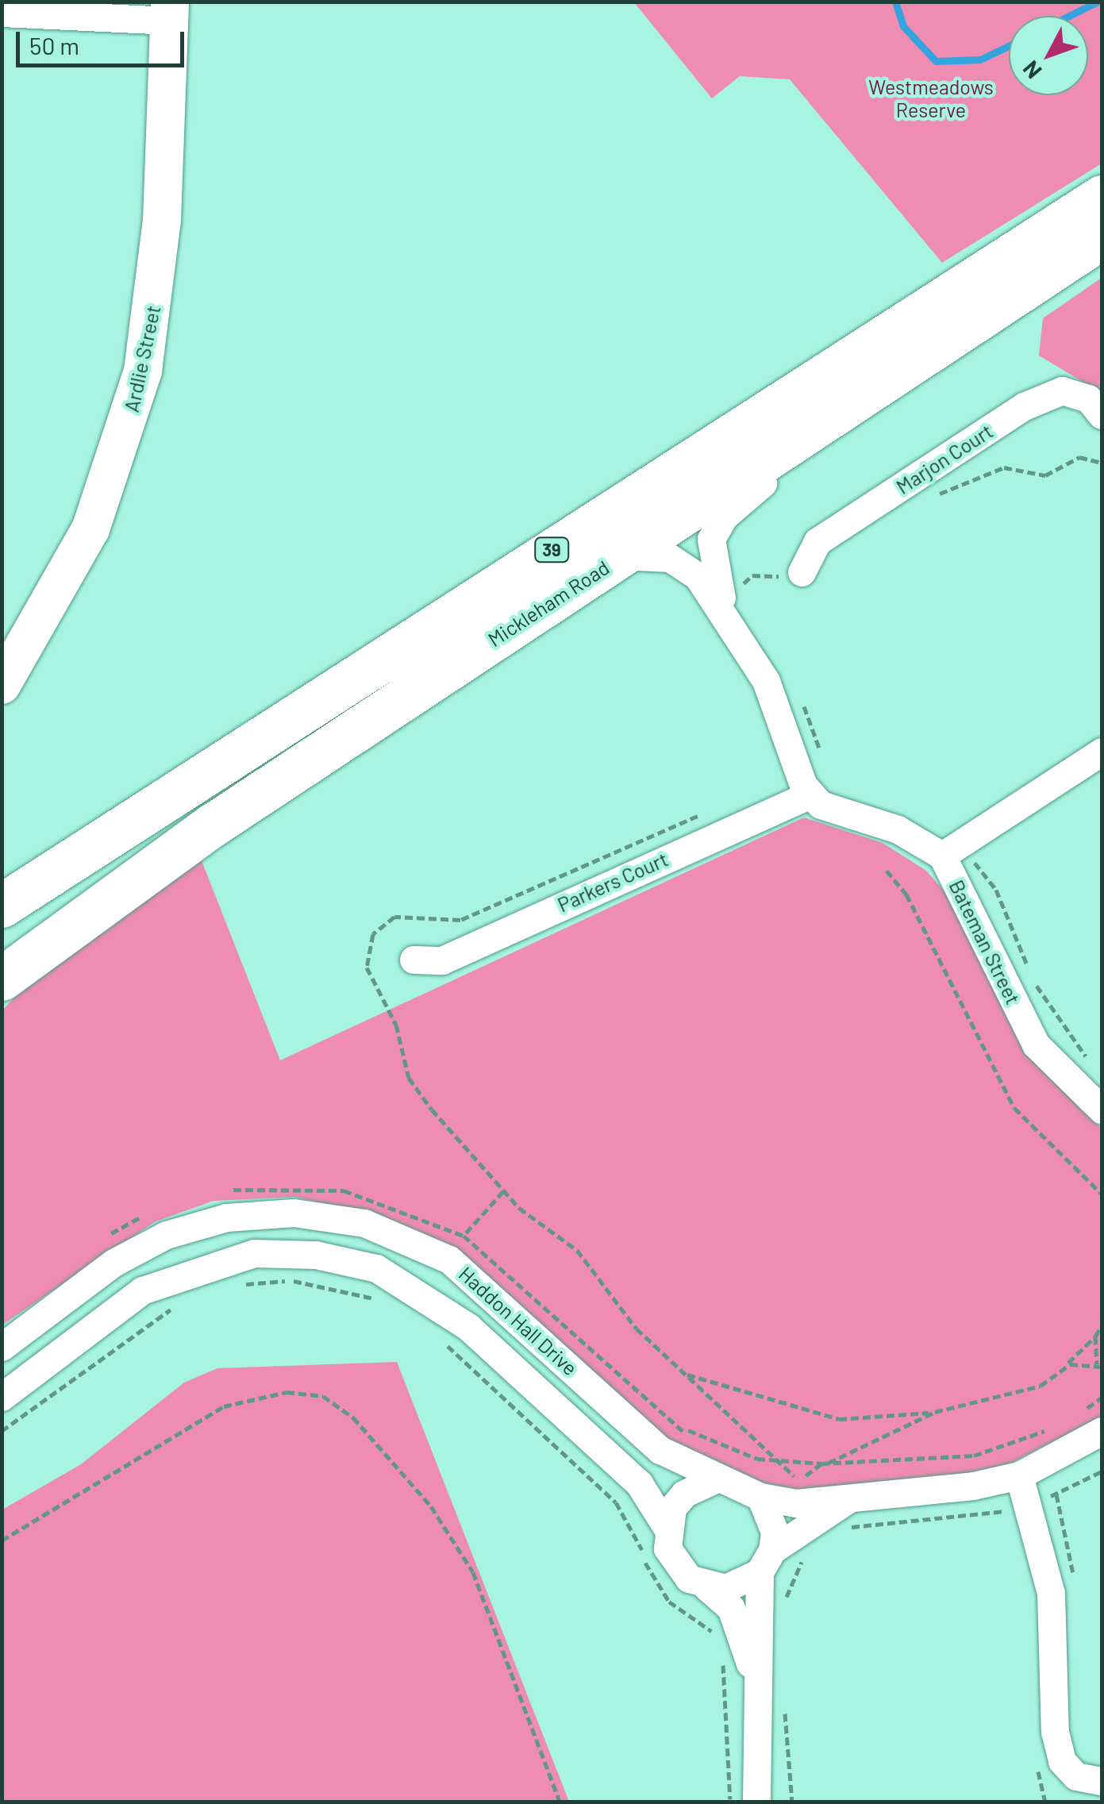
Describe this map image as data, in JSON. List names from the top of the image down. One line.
{"streets":{"main road":["39","Mickleham Road"],"street":["Ardlie Street","Marjon Court","Parkers Court","Bateman Street","Haddon Hall Drive"]},"crossings":[["Parkers Court","Bateman Street"]],"parks":["Westmeadows Reserve"],"scale_bar":"50 m","north":"bottom left"}
